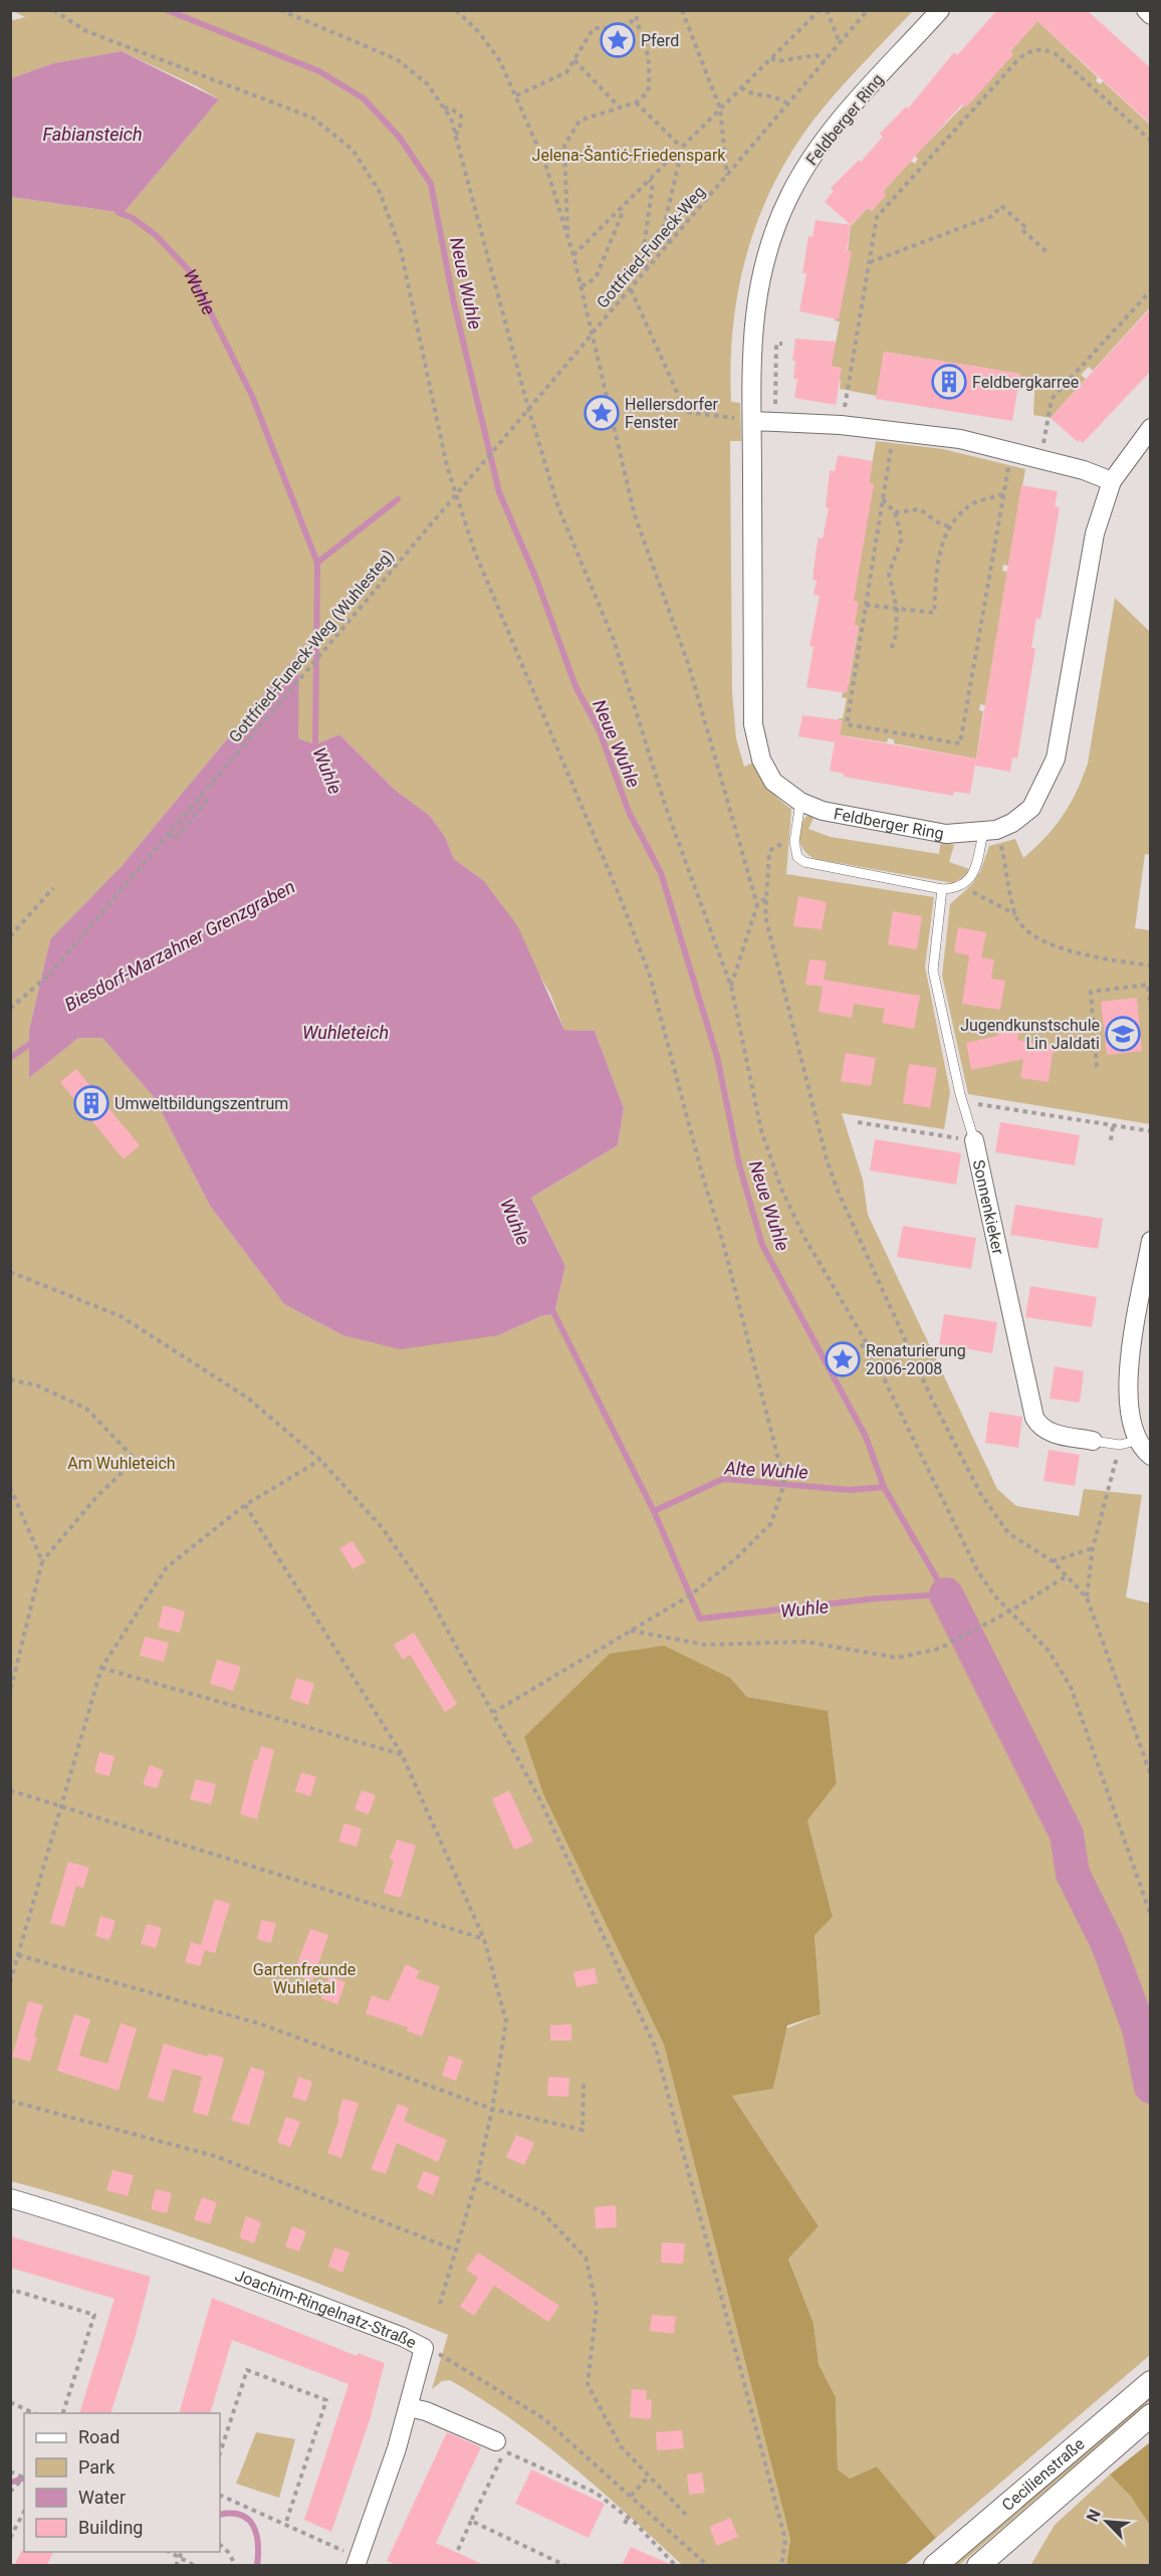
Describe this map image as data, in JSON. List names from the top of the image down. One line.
{"streets":{"street":["Feldberger Ring","Sonnenkieker","Joachim-Ringelnatz-Straße","Cecilienstraße"],"path":["Gottfried-Funeck-Weg","Gottfried-Funeck-Weg (Wuhlesteg)"]},"crossings":[["Gottfried-Funeck-Weg","Gottfried-Funeck-Weg (Wuhlesteg)"]],"water":["Fabiansteich","Neue Wuhle","Wuhle","Biesdorf-Marzahner Grenzgraben","Wuhleteich","Alte Wuhle"],"parks":["Jelena-Šantić-Friedenspark","Am Wuhleteich","Gartenfreunde Wuhletal"],"places":{"place":["Pferd","Hellersdorfer Fenster","Renaturierung 2006-2008"],"building":["Feldbergkarree","Umweltbildungszentrum"],"school or university":["Jugendkunstschule Lin Jaldati"]},"legend":["Road","Park","Water","Building"],"north":"top left"}
